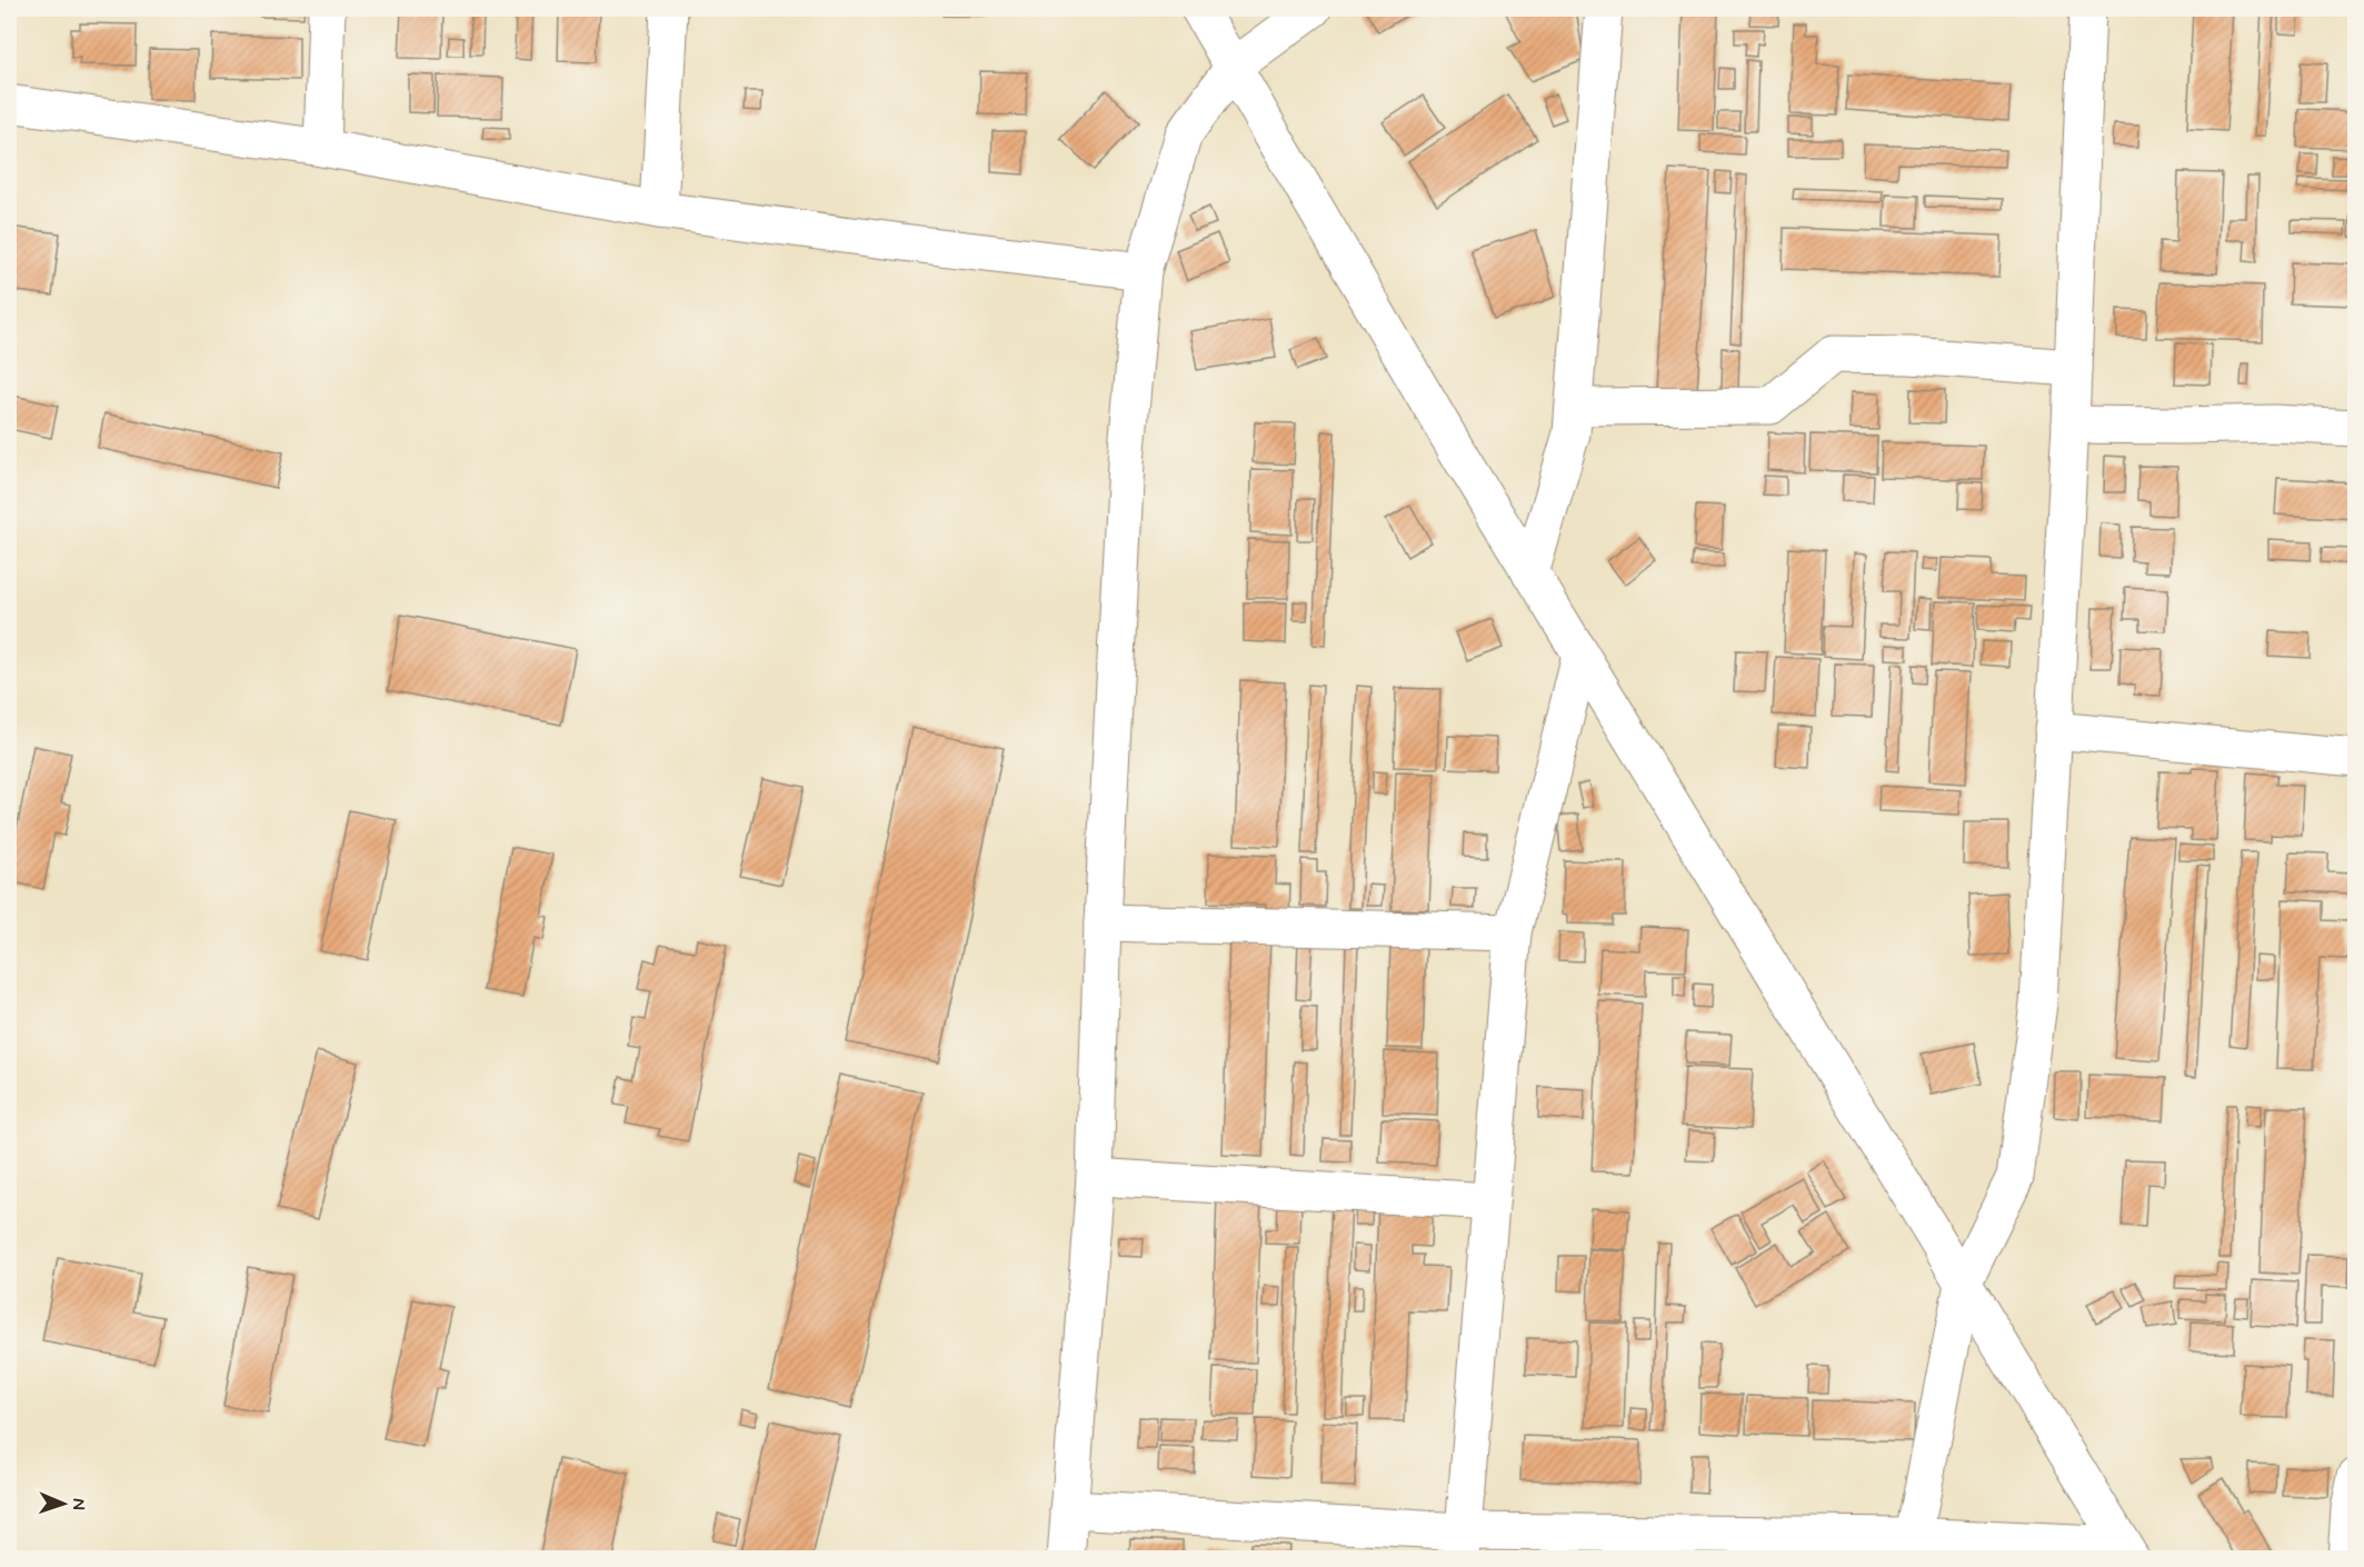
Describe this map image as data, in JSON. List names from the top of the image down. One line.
{"north":"right"}
